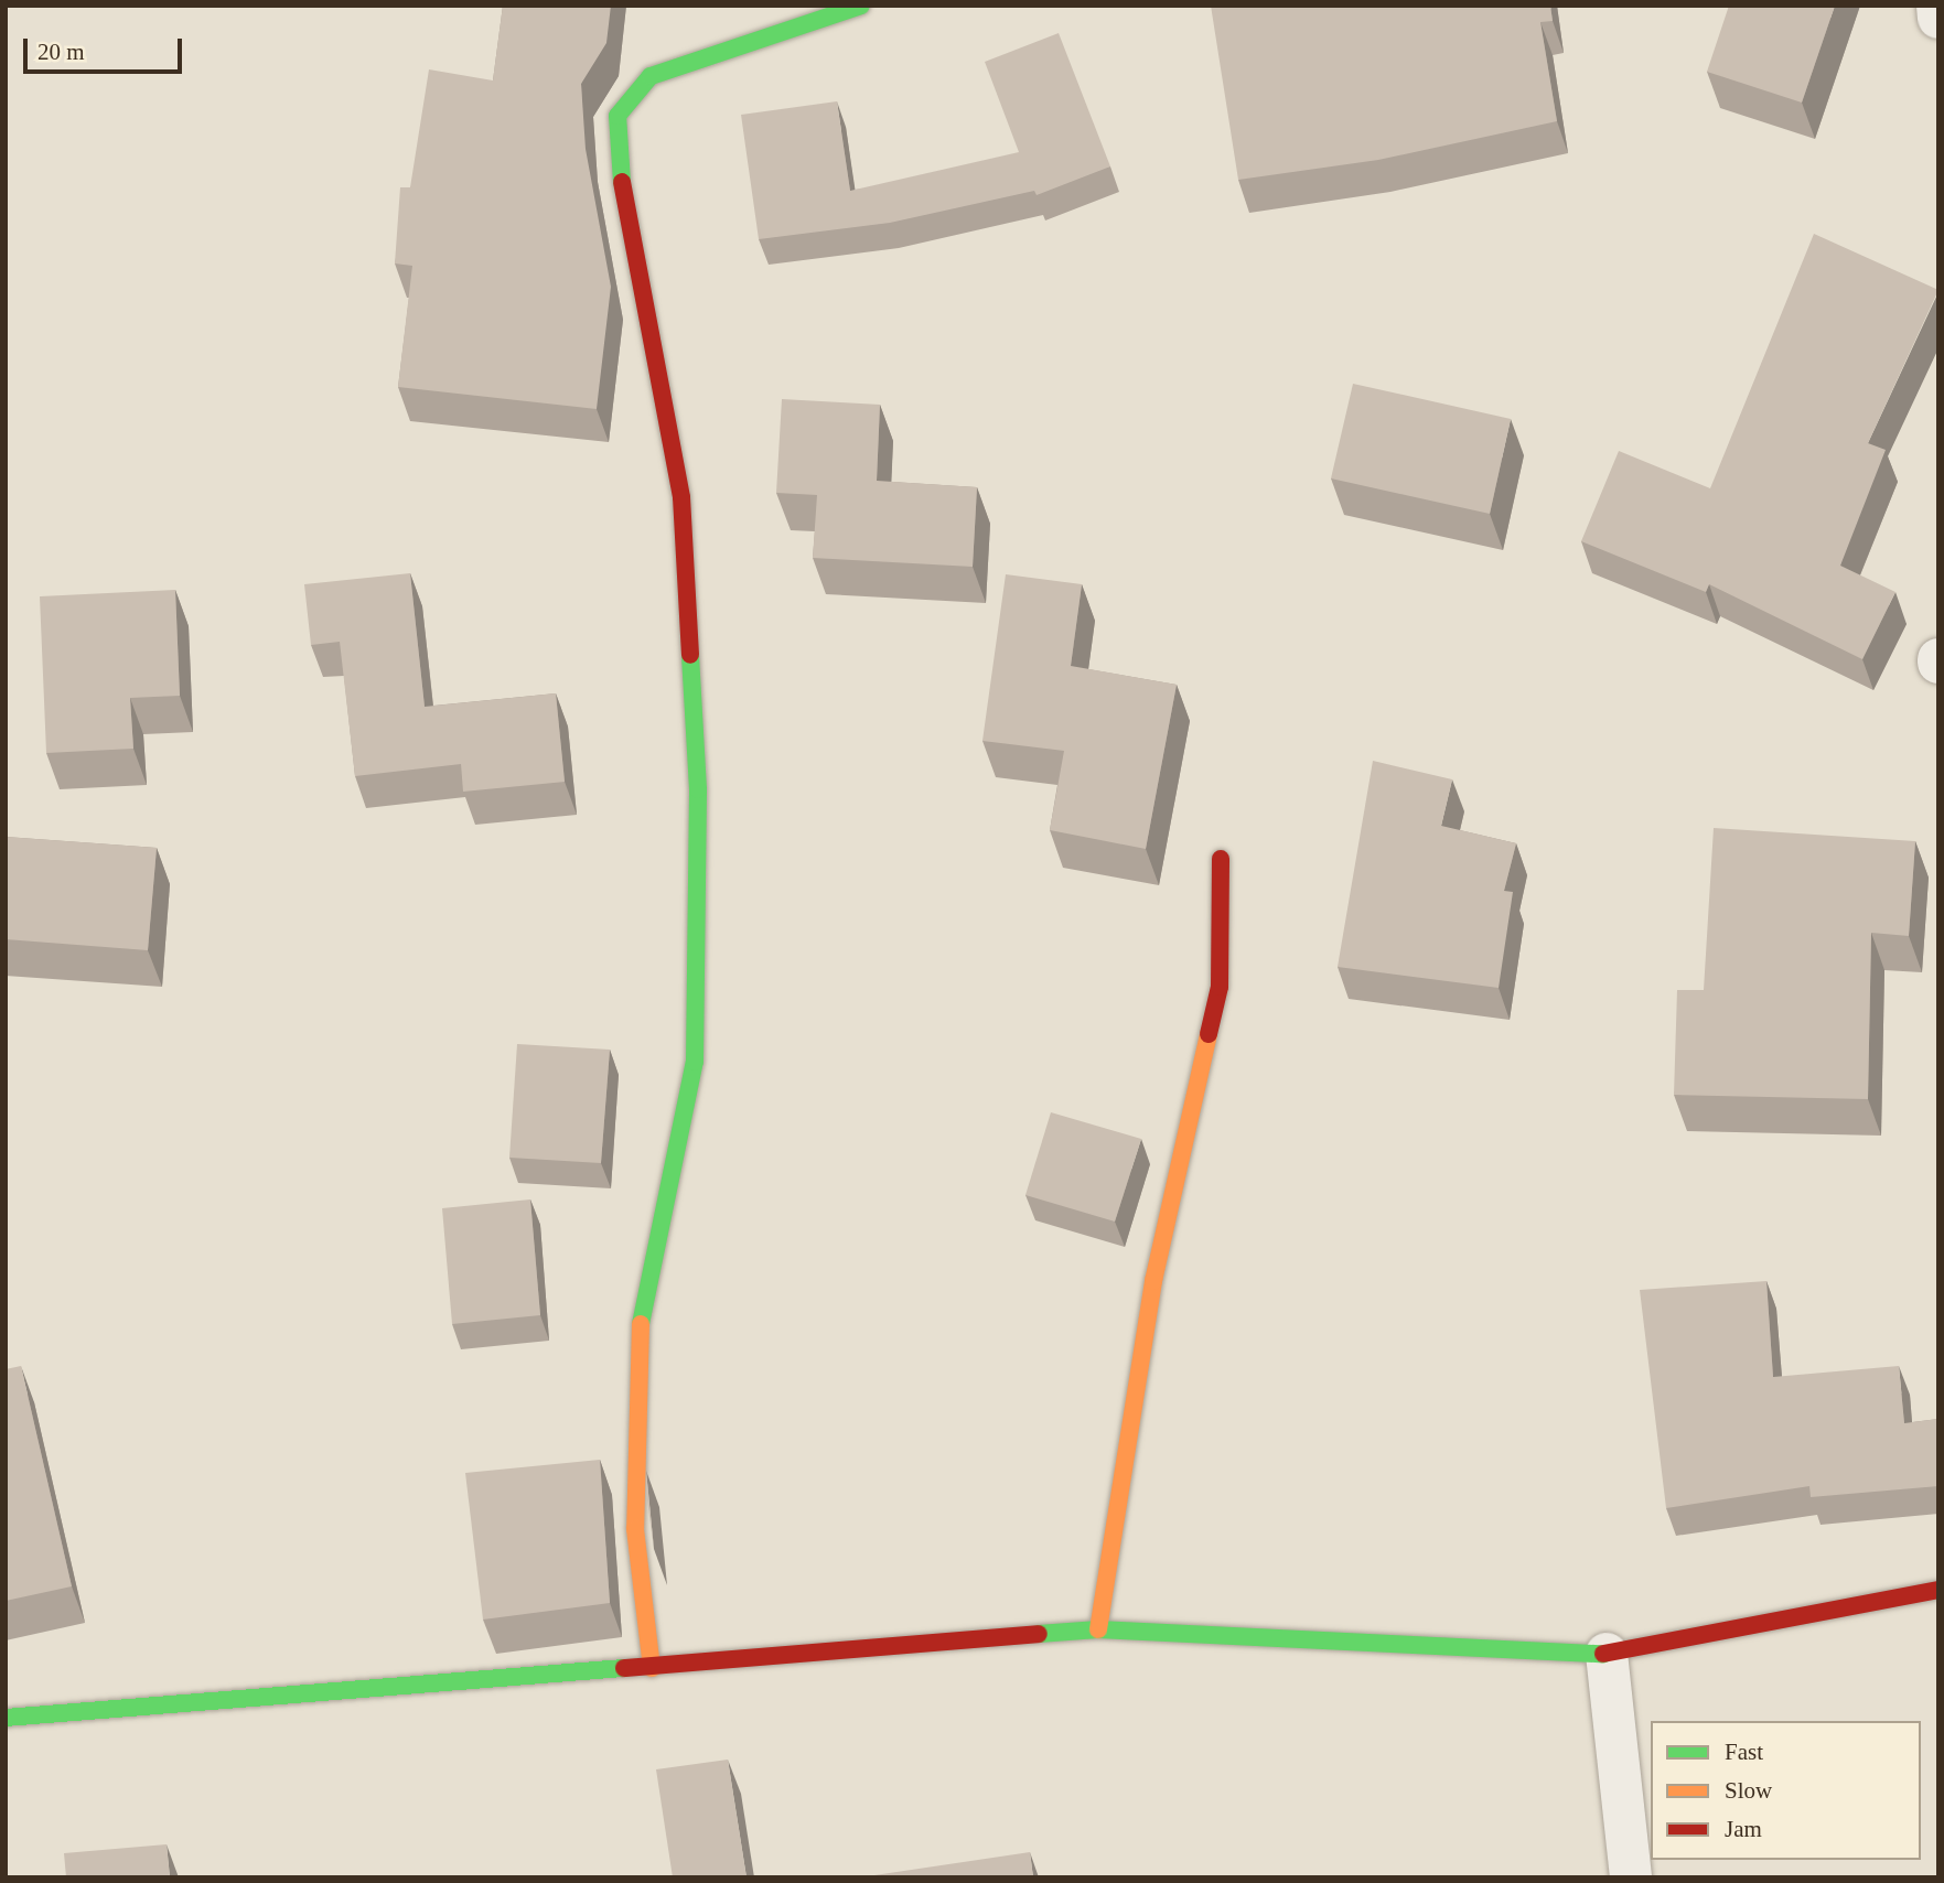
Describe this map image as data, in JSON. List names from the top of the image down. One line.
{"legend":["Fast","Slow","Jam"],"scale_bar":"20 m"}
